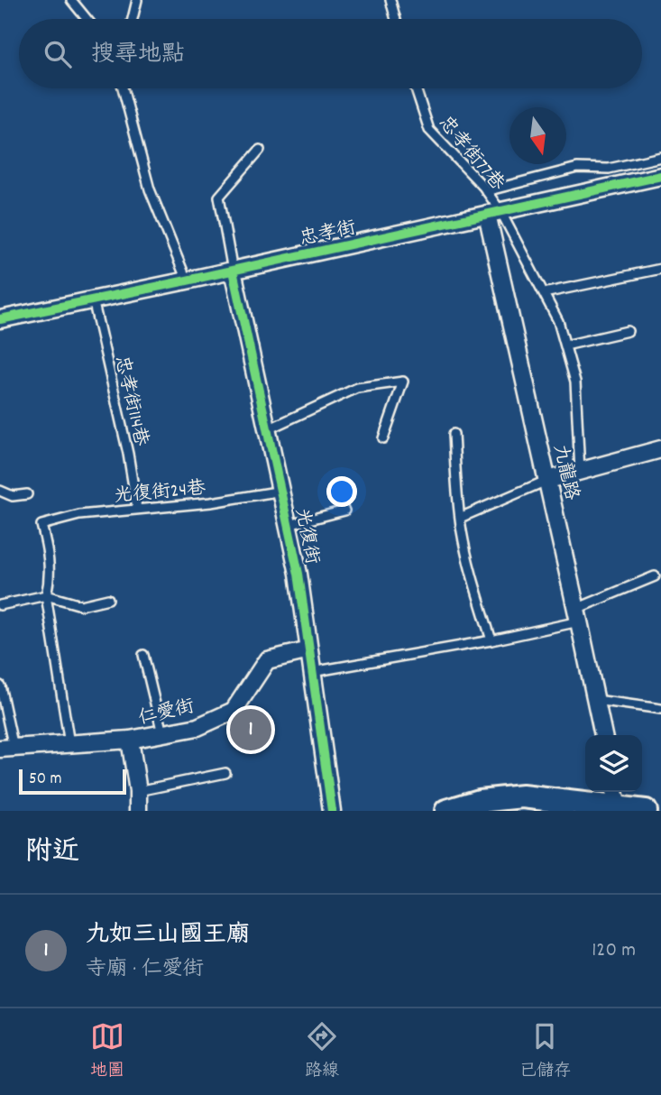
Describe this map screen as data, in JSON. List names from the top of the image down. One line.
{"streets":{"street":["忠孝街","九龍路","光復街","仁愛街"],"lane":["忠孝街77巷","忠孝街114巷","光復街24巷"]},"crossings":[["忠孝街77巷","忠孝街"],["忠孝街77巷","九龍路"],["忠孝街","忠孝街114巷"],["忠孝街","九龍路"],["忠孝街","光復街"],["忠孝街114巷","光復街24巷"],["光復街24巷","光復街"],["光復街","仁愛街"]],"scale_bar":"50 m","north":"bottom","page":{"search":"搜尋地點","pins":"1","scale":"50 m","heading":"附近","list":[{"mark":"1","name":"九如三山國王廟","note":"寺廟 · 仁愛街","value":"120 m"}],"nav":["地圖","路線","已儲存"]}}
